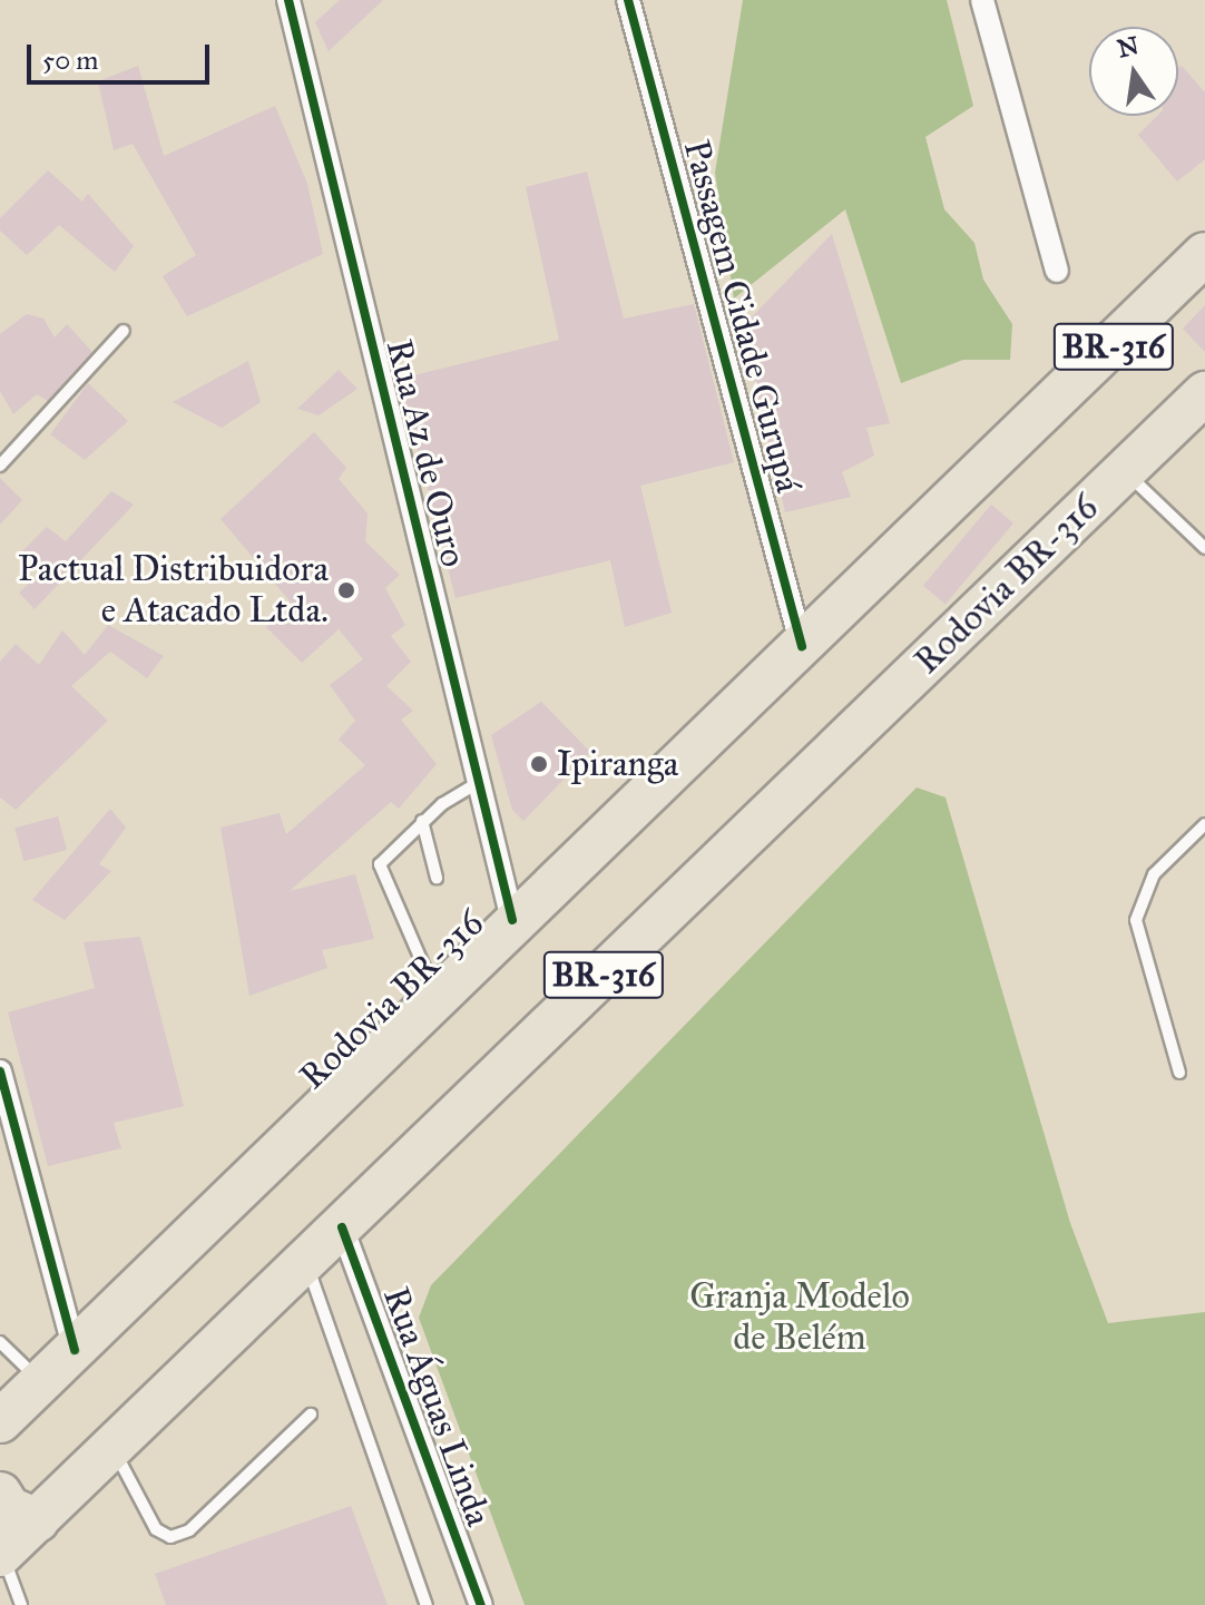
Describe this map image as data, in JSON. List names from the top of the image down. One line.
{"streets":{"highway":["BR-316","Rodovia BR-316"],"street":["Passagem Cidade Gurupá","Rua Az de Ouro","Rua Águas Linda"]},"crossings":[["Passagem Cidade Gurupá","Rodovia BR-316"],["Rua Az de Ouro","Rodovia BR-316"],["Rodovia BR-316","Rua Águas Linda"]],"parks":["Granja Modelo de Belém"],"places":["Pactual Distribuidora e Atacado Ltda.","Ipiranga"],"scale_bar":"50 m","north":"top"}
